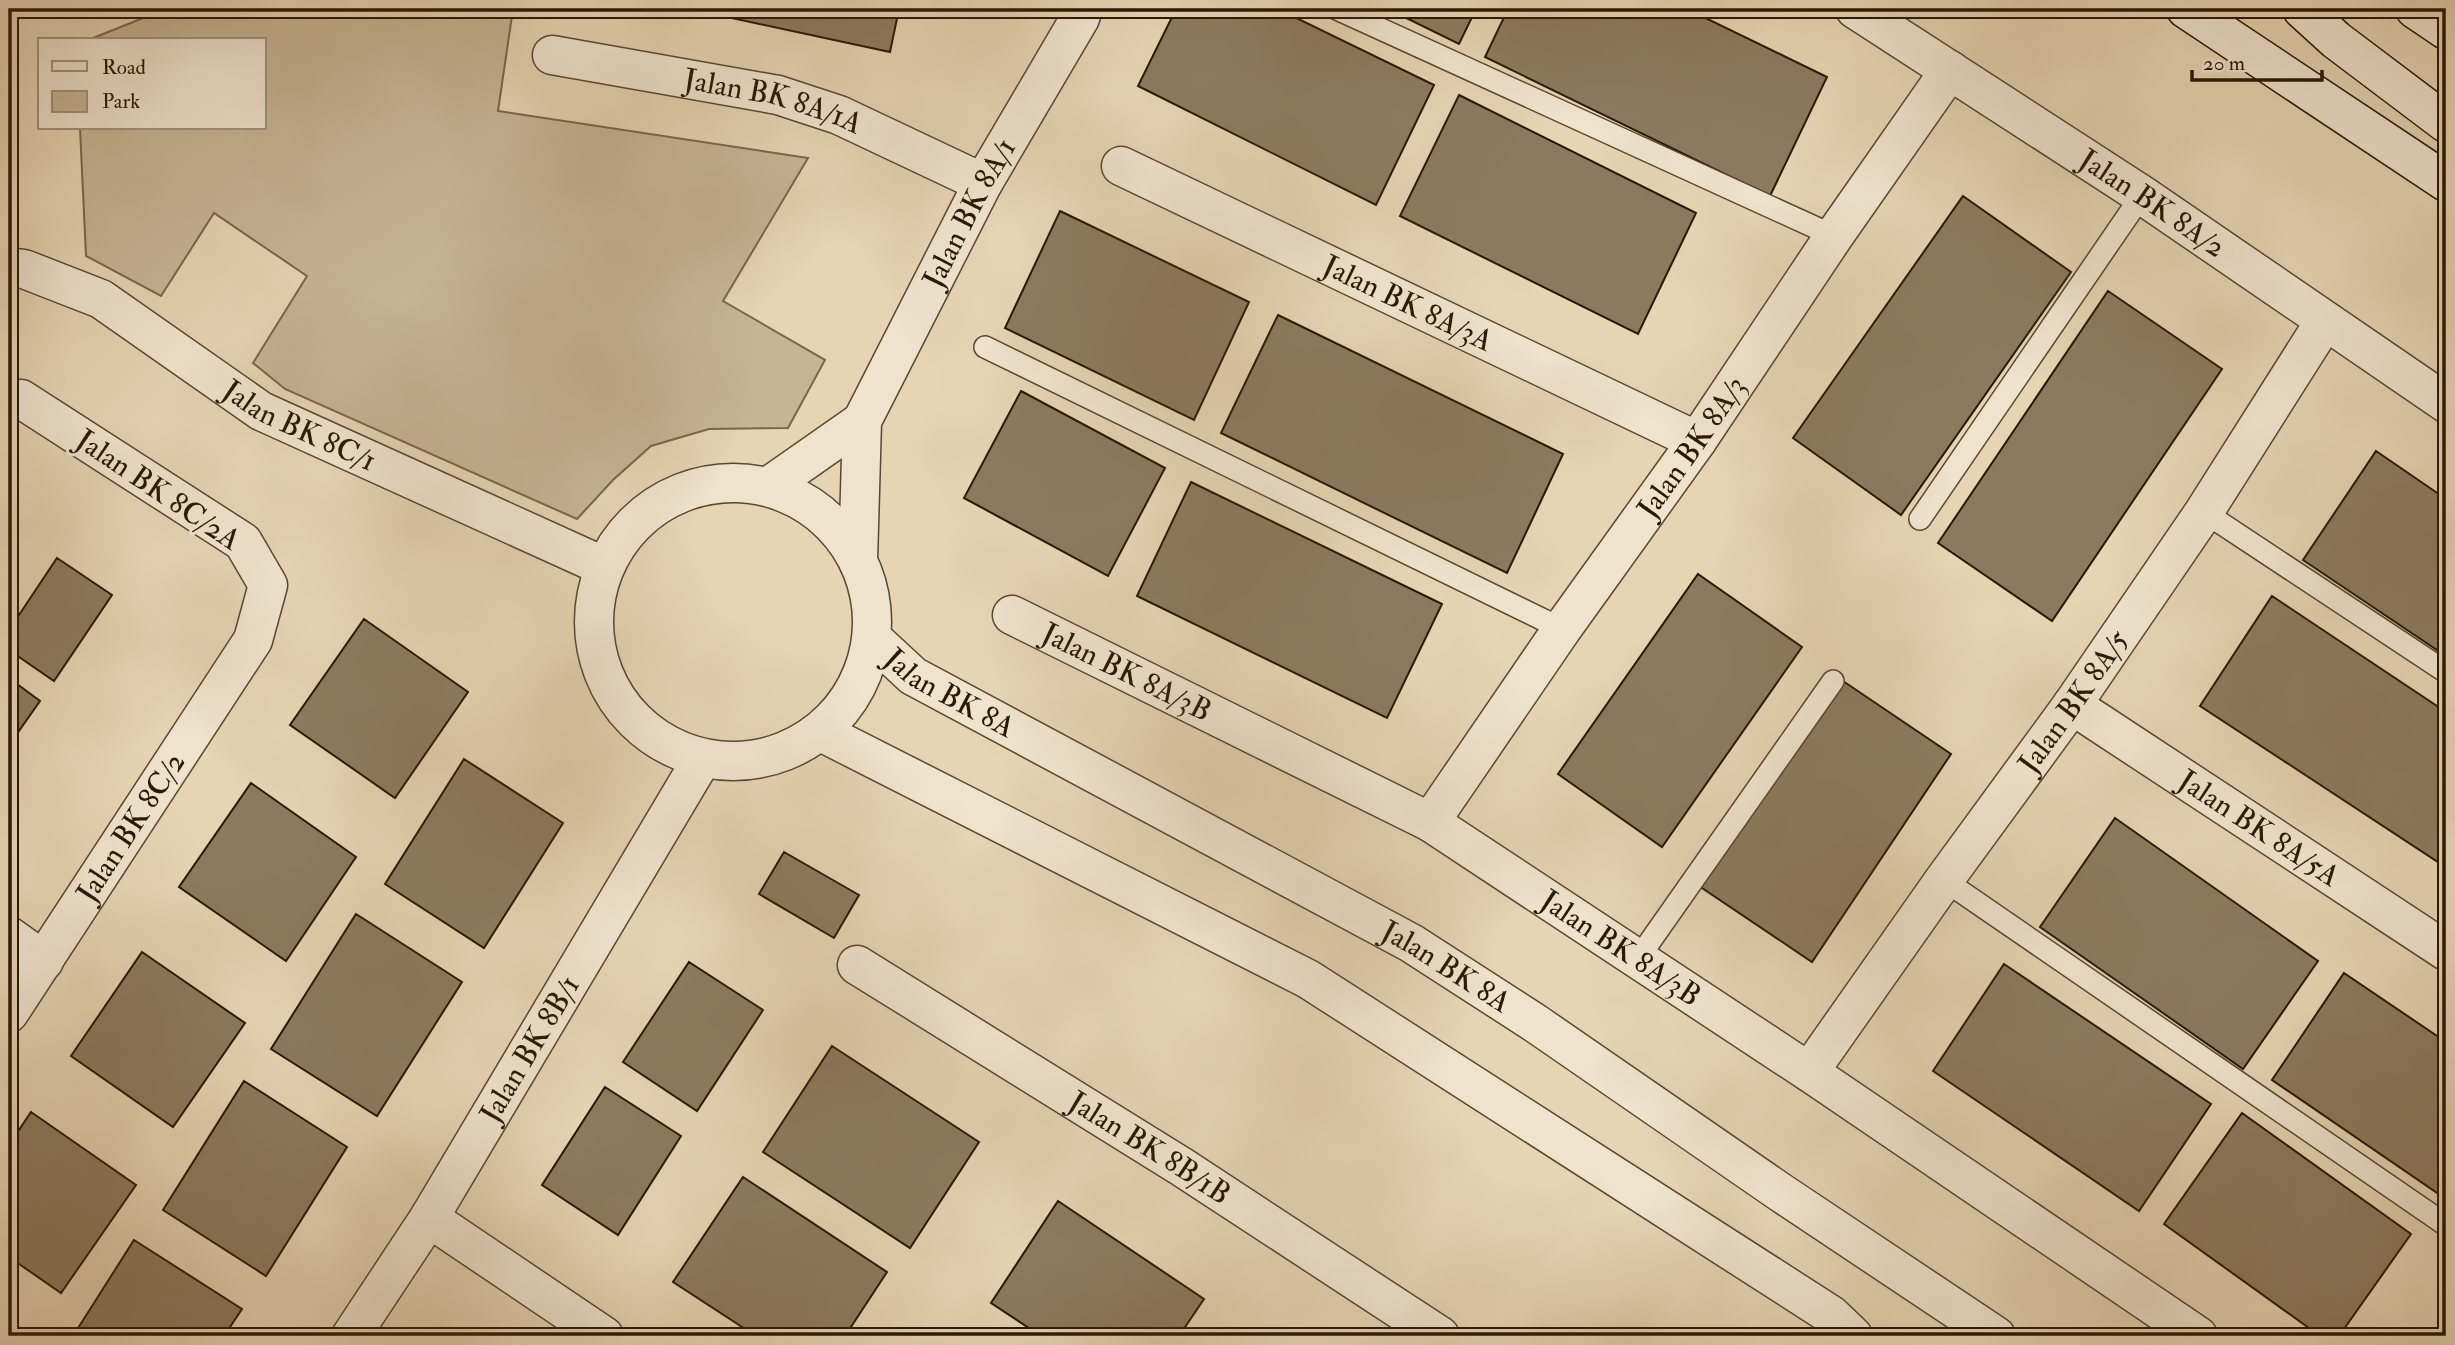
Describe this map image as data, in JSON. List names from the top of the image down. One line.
{"streets":{"street":["Jalan BK 8A/1A","Jalan BK 8A/2","Jalan BK 8A/1","Jalan BK 8A/3A","Jalan BK 8C/1","Jalan BK 8A/3","Jalan BK 8C/2A","Jalan BK 8A/3B","Jalan BK 8A","Jalan BK 8A/5","Jalan BK 8C/2","Jalan BK 8A/5A","Jalan BK 8B/1","Jalan BK 8B/1B"]},"crossings":[["Jalan BK 8A/1A","Jalan BK 8A/1"],["Jalan BK 8A/2","Jalan BK 8A/3"],["Jalan BK 8A/2","Jalan BK 8A/5"],["Jalan BK 8A/3A","Jalan BK 8A/3"],["Jalan BK 8A/3","Jalan BK 8A/3B"],["Jalan BK 8C/2A","Jalan BK 8C/2"],["Jalan BK 8A/3B","Jalan BK 8A/5"],["Jalan BK 8A/5","Jalan BK 8A/5A"]],"legend":["Road","Park"],"scale_bar":"20 m"}
